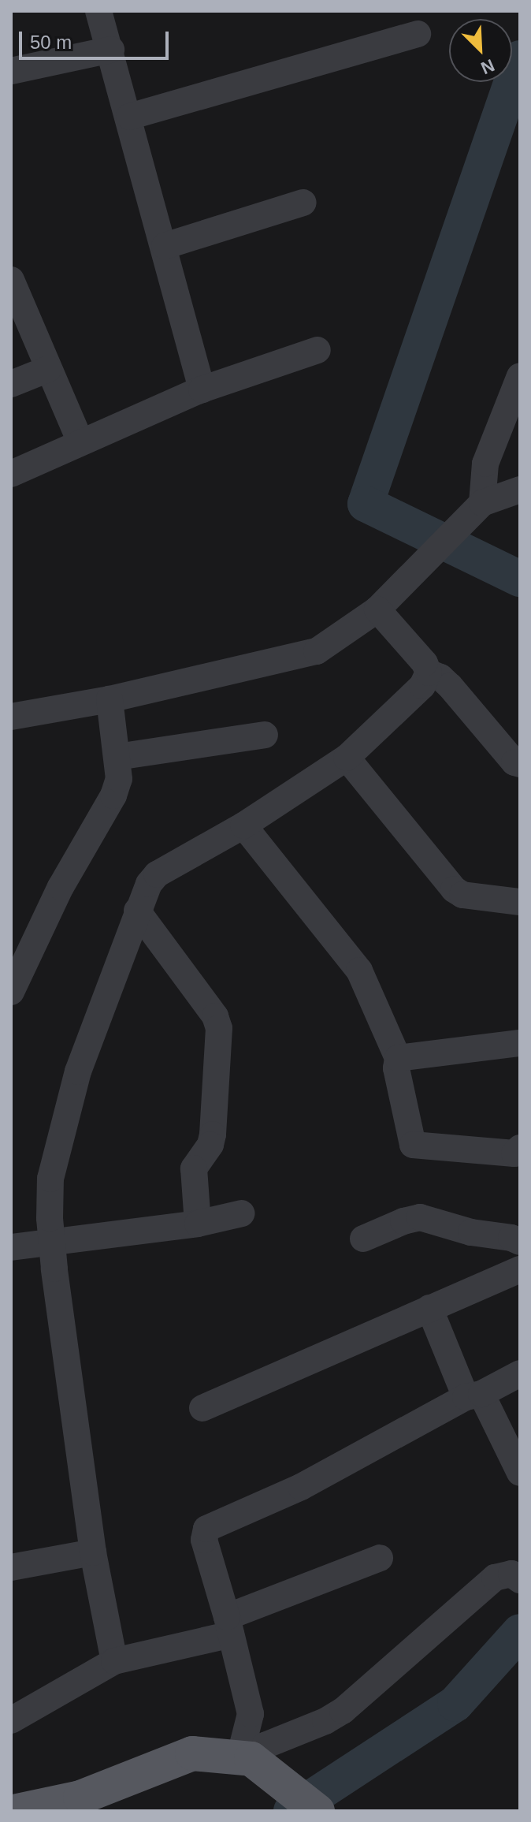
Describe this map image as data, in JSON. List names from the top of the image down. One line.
{"scale_bar":"50 m","north":"bottom right"}
